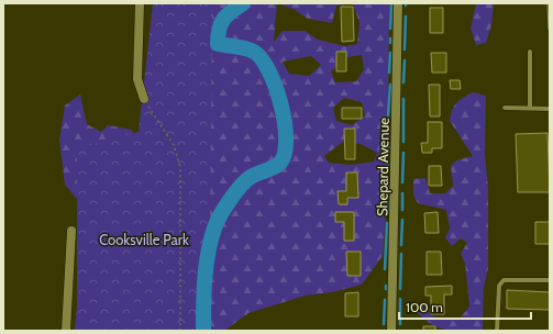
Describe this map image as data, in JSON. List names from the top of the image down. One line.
{"streets":{"street":["Shepard Avenue"]},"parks":["Cooksville Park"],"scale_bar":"100 m"}
